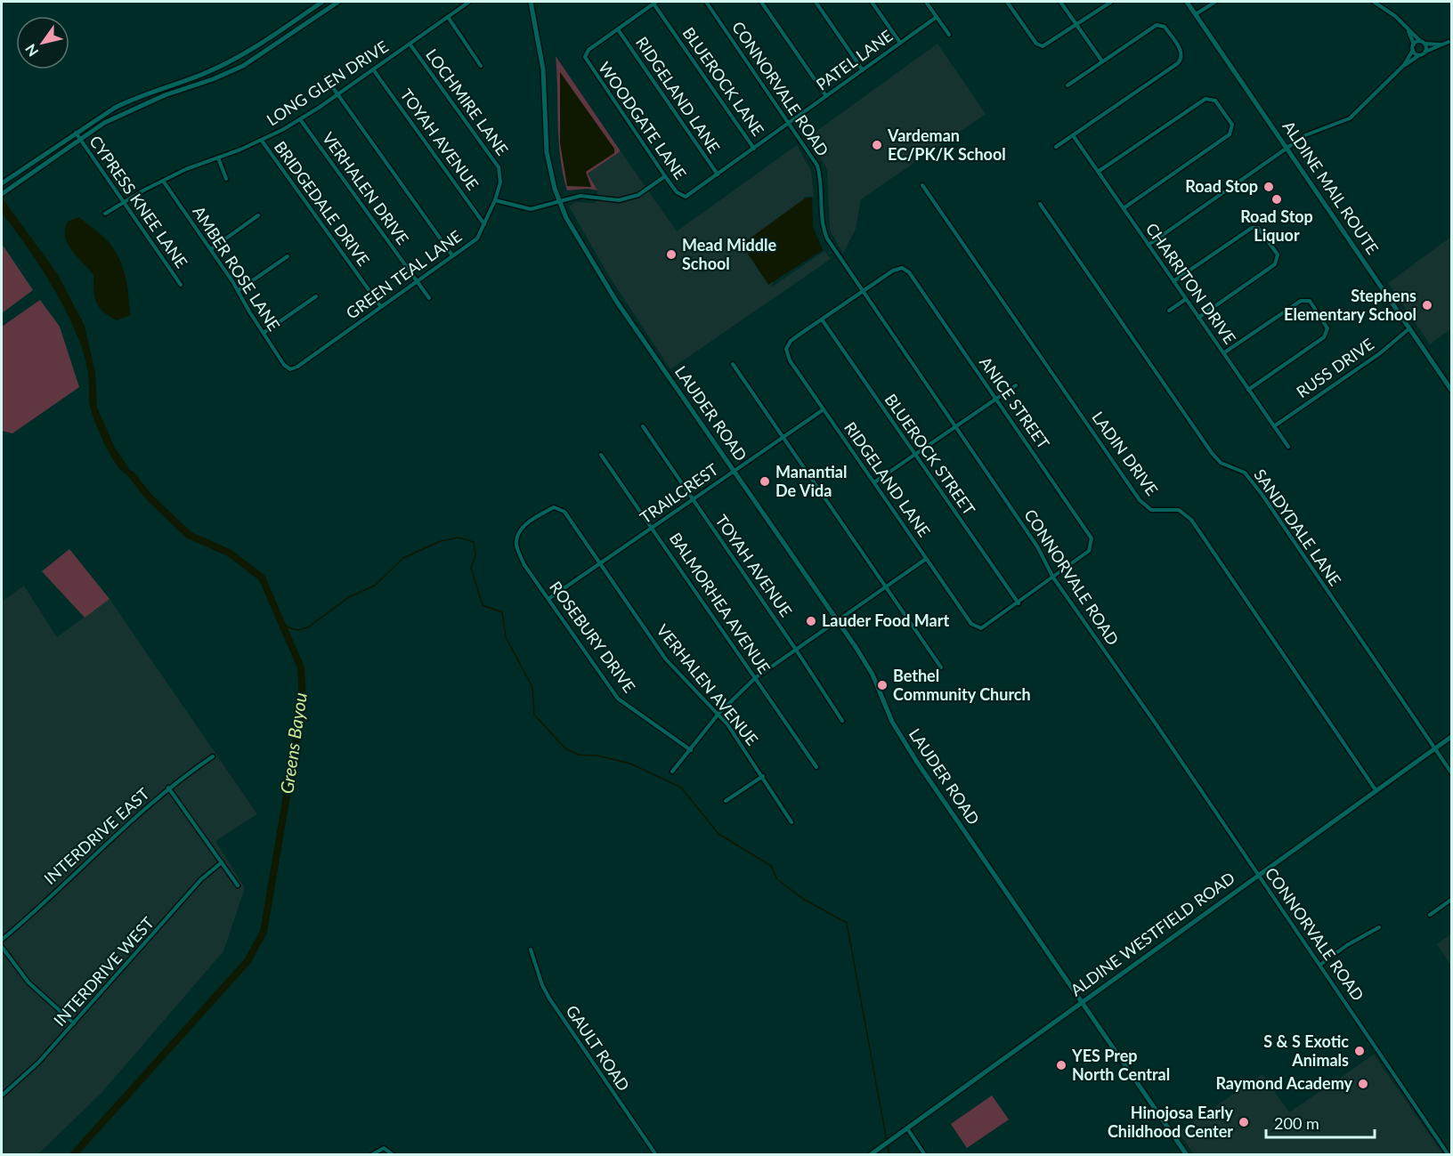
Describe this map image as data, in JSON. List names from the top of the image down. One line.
{"streets":{"main road":["ALDINE MAIL ROUTE","LAUDER ROAD","ALDINE WESTFIELD ROAD"],"street":["PATEL LANE","BLUEROCK LANE","LONG GLEN DRIVE","CONNORVALE ROAD","RIDGELAND LANE","LOCHMIRE LANE","WOODGATE LANE","TOYAH AVENUE","VERHALEN DRIVE","CYPRESS KNEE LANE","BRIDGEDALE DRIVE","AMBER ROSE LANE","GREEN TEAL LANE","CHARRITON DRIVE","RUSS DRIVE","ANICE STREET","LADIN DRIVE","BLUEROCK STREET","TRAILCREST","SANDYDALE LANE","BALMORHEA AVENUE","ROSEBURY DRIVE","VERHALEN AVENUE","INTERDRIVE EAST","INTERDRIVE WEST","GAULT ROAD"]},"crossings":[["PATEL LANE","BLUEROCK LANE"],["PATEL LANE","CONNORVALE ROAD"],["PATEL LANE","RIDGELAND LANE"],["PATEL LANE","WOODGATE LANE"],["LONG GLEN DRIVE","LOCHMIRE LANE"],["LONG GLEN DRIVE","TOYAH AVENUE"],["LONG GLEN DRIVE","VERHALEN DRIVE"],["LONG GLEN DRIVE","CYPRESS KNEE LANE"],["LONG GLEN DRIVE","BRIDGEDALE DRIVE"],["LONG GLEN DRIVE","AMBER ROSE LANE"],["CONNORVALE ROAD","ANICE STREET"],["CONNORVALE ROAD","ALDINE WESTFIELD ROAD"],["RIDGELAND LANE","WOODGATE LANE"],["RIDGELAND LANE","BLUEROCK STREET"],["RIDGELAND LANE","TRAILCREST"],["LOCHMIRE LANE","GREEN TEAL LANE"],["TOYAH AVENUE","GREEN TEAL LANE"],["TOYAH AVENUE","TRAILCREST"],["ALDINE MAIL ROUTE","RUSS DRIVE"],["VERHALEN DRIVE","GREEN TEAL LANE"],["BRIDGEDALE DRIVE","GREEN TEAL LANE"],["AMBER ROSE LANE","GREEN TEAL LANE"],["CHARRITON DRIVE","RUSS DRIVE"],["LAUDER ROAD","TRAILCREST"],["LAUDER ROAD","ALDINE WESTFIELD ROAD"],["LADIN DRIVE","ALDINE WESTFIELD ROAD"],["TRAILCREST","BALMORHEA AVENUE"],["TRAILCREST","ROSEBURY DRIVE"],["TRAILCREST","VERHALEN AVENUE"],["SANDYDALE LANE","ALDINE WESTFIELD ROAD"],["ROSEBURY DRIVE","VERHALEN AVENUE"]],"water":["Greens Bayou"],"places":["Vardeman EC/PK/K School","Road Stop","Road Stop Liquor","Mead Middle School","Stephens Elementary School","Manantial De Vida","Lauder Food Mart","Bethel Community Church","S & S Exotic Animals","YES Prep North Central","Raymond Academy","Hinojosa Early Childhood Center"],"scale_bar":"200 m","north":"bottom left"}
